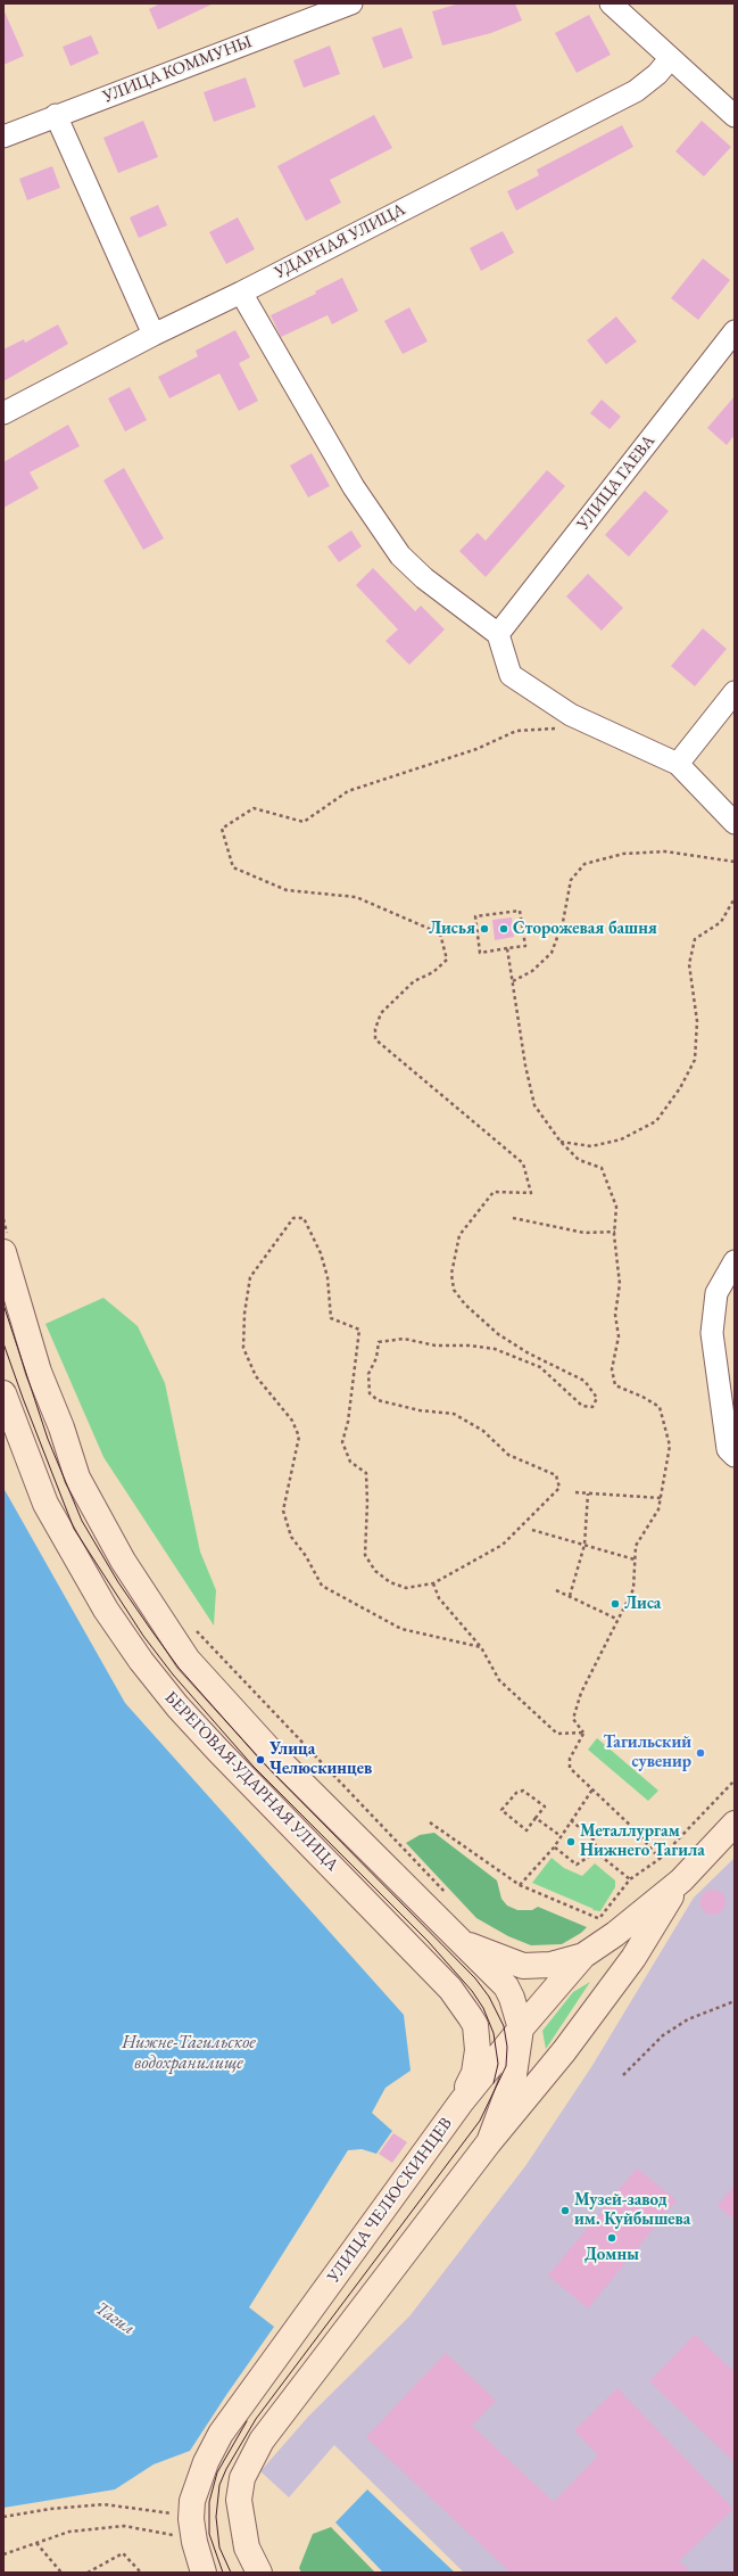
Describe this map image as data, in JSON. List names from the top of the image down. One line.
{"streets":{"main road":["БЕРЕГОВАЯ-УДАРНАЯ УЛИЦА","УЛИЦА ЧЕЛЮСКИНЦЕВ"],"street":["УЛИЦА КОММУНЫ","УДАРНАЯ УЛИЦА","УЛИЦА ГАЕВА"]},"crossings":[["БЕРЕГОВАЯ-УДАРНАЯ УЛИЦА","УЛИЦА ЧЕЛЮСКИНЦЕВ"]],"water":["Нижне-Тагильское водохранилище","Тагил"],"places":["Лисья","Сторожевая башня","Лиса","Тагильский сувенир","Улица Челюскинцев","Металлургам Нижнего Тагила","Музей-завод им. Куйбышева","Домны"]}
